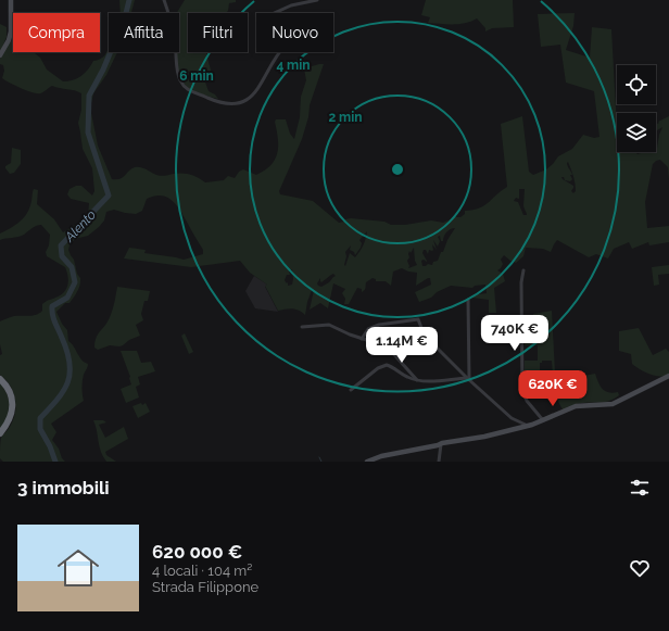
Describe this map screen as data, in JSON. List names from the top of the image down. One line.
{"water":["Alento"],"page":{"chip":["Compra","Affitta","Filtri","Nuovo"],"price":["740K €","1.14M €","620K €"],"heading":"3 immobili","list":[{"name":"620 000 €","note":"4 locali · 104 m² · Strada Filippone"}]},"rings":["4 min","6 min","2 min"]}
